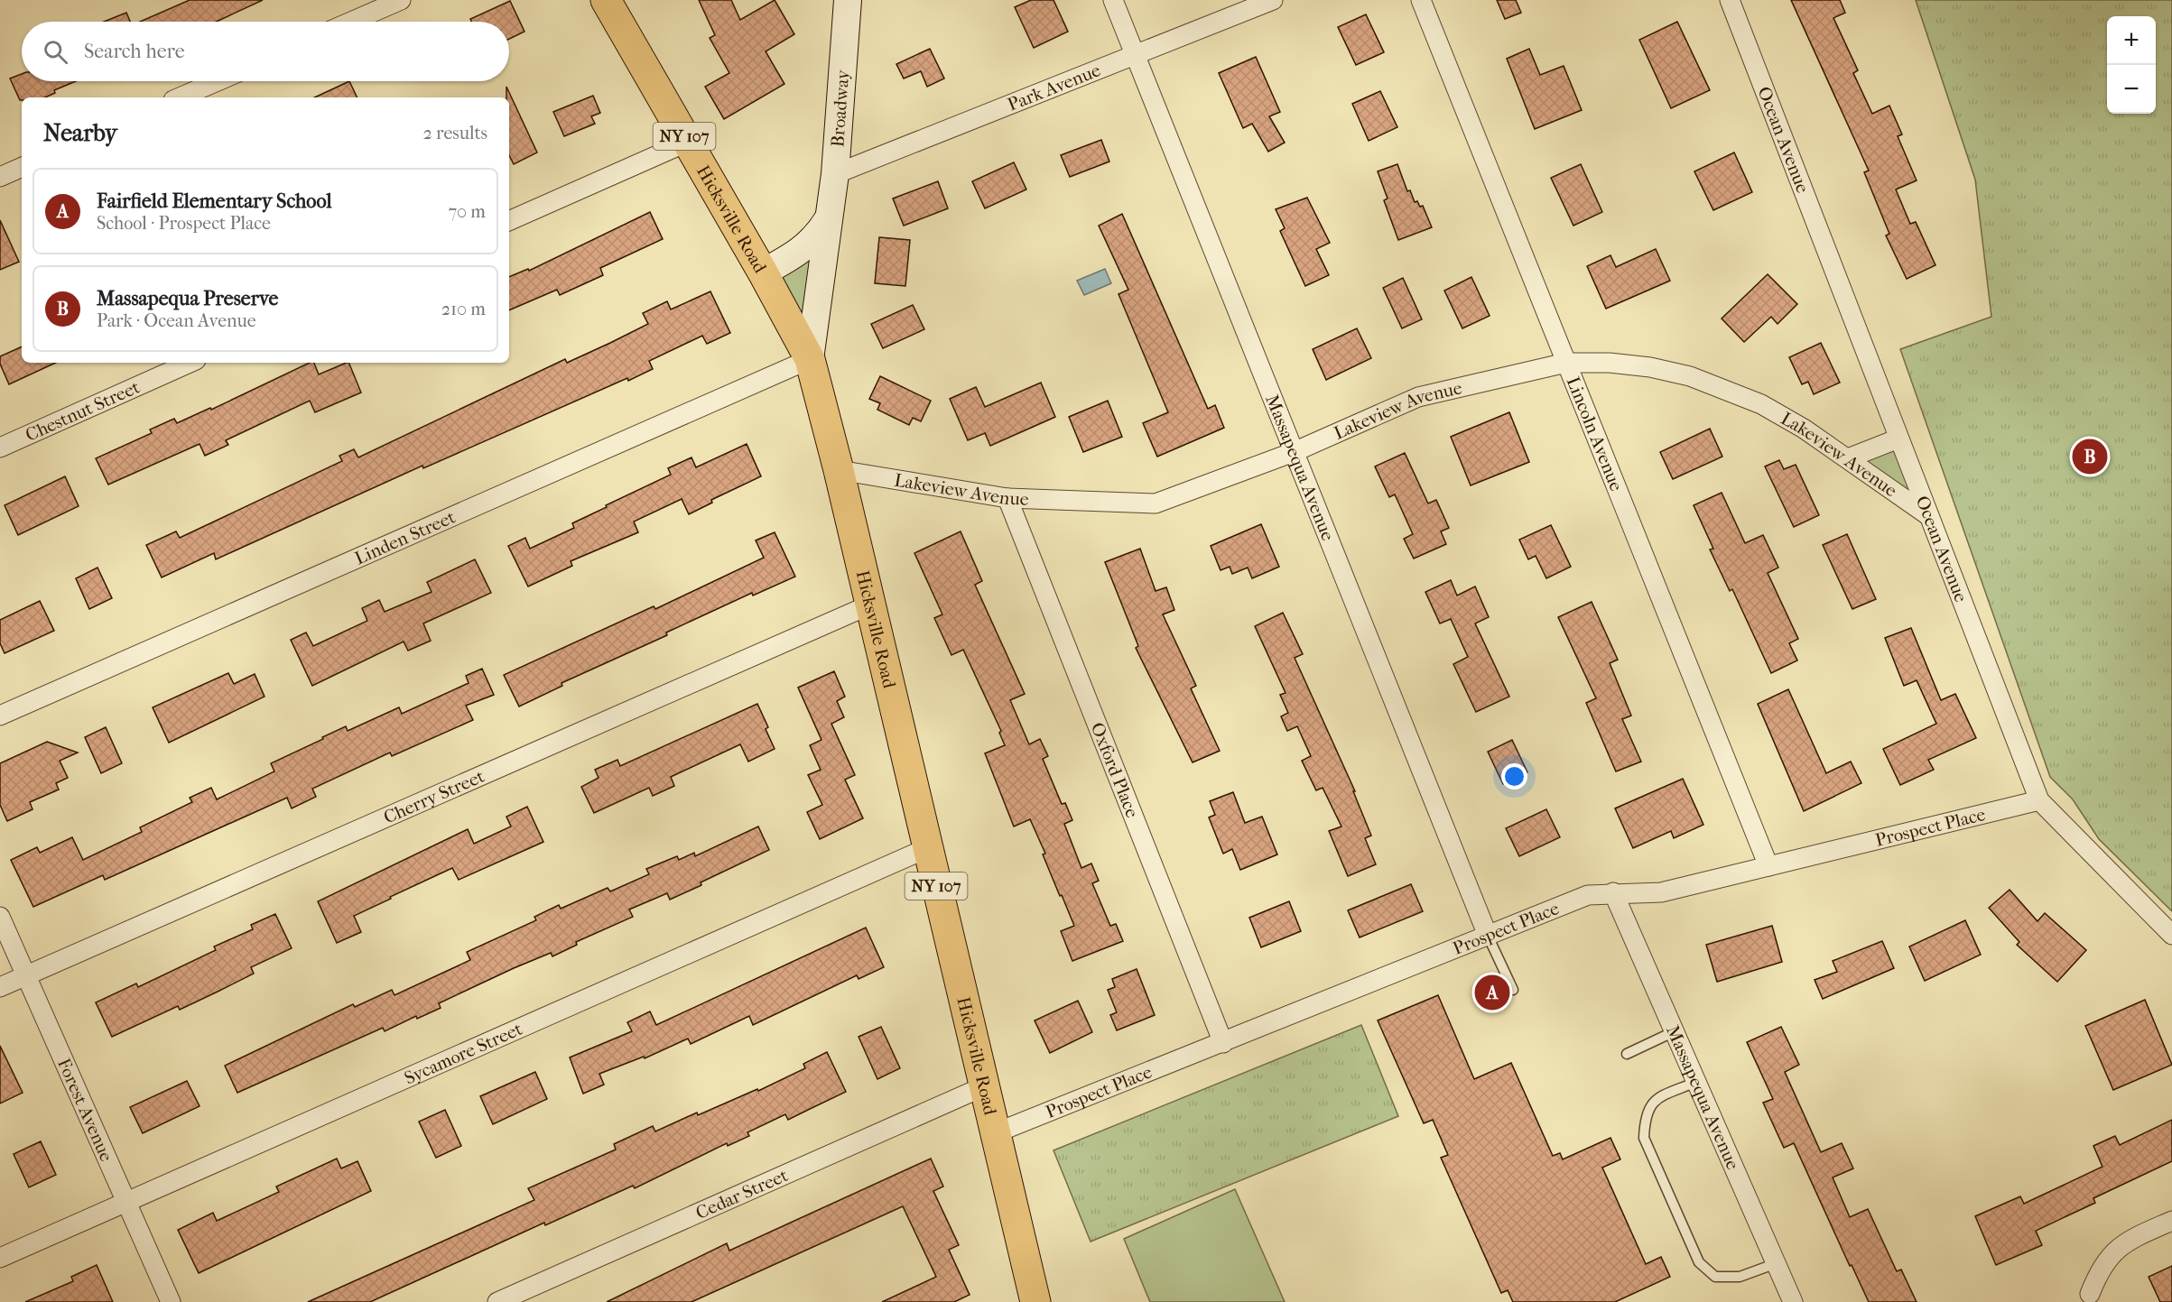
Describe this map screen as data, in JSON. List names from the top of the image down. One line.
{"streets":{"main road":["Broadway","NY 107","Hicksville Road"],"street":["Park Avenue","Ocean Avenue","Chestnut Street","Lakeview Avenue","Lincoln Avenue","Massapequa Avenue","Linden Street","Oxford Place","Cherry Street","Prospect Place","Sycamore Street","Forest Avenue","Cedar Street"]},"crossings":[["Park Avenue","Broadway"],["Park Avenue","Massapequa Avenue"],["Broadway","Hicksville Road"],["Broadway","Linden Street"],["Ocean Avenue","Lakeview Avenue"],["Ocean Avenue","Prospect Place"],["Hicksville Road","Lakeview Avenue"],["Hicksville Road","Linden Street"],["Hicksville Road","Cherry Street"],["Hicksville Road","Prospect Place"],["Hicksville Road","Sycamore Street"],["Hicksville Road","Cedar Street"],["Lakeview Avenue","Lincoln Avenue"],["Lakeview Avenue","Massapequa Avenue"],["Lakeview Avenue","Oxford Place"],["Lincoln Avenue","Prospect Place"],["Massapequa Avenue","Prospect Place"],["Oxford Place","Prospect Place"],["Cherry Street","Forest Avenue"],["Sycamore Street","Forest Avenue"]],"page":{"map_buttons":["+","−"],"search":"Search here","heading":["Nearby","2 results"],"list":[{"mark":"A","name":"Fairfield Elementary School","note":"School · Prospect Place","value":"70 m"},{"mark":"B","name":"Massapequa Preserve","note":"Park · Ocean Avenue","value":"210 m"}],"pins":["B","A"]}}
